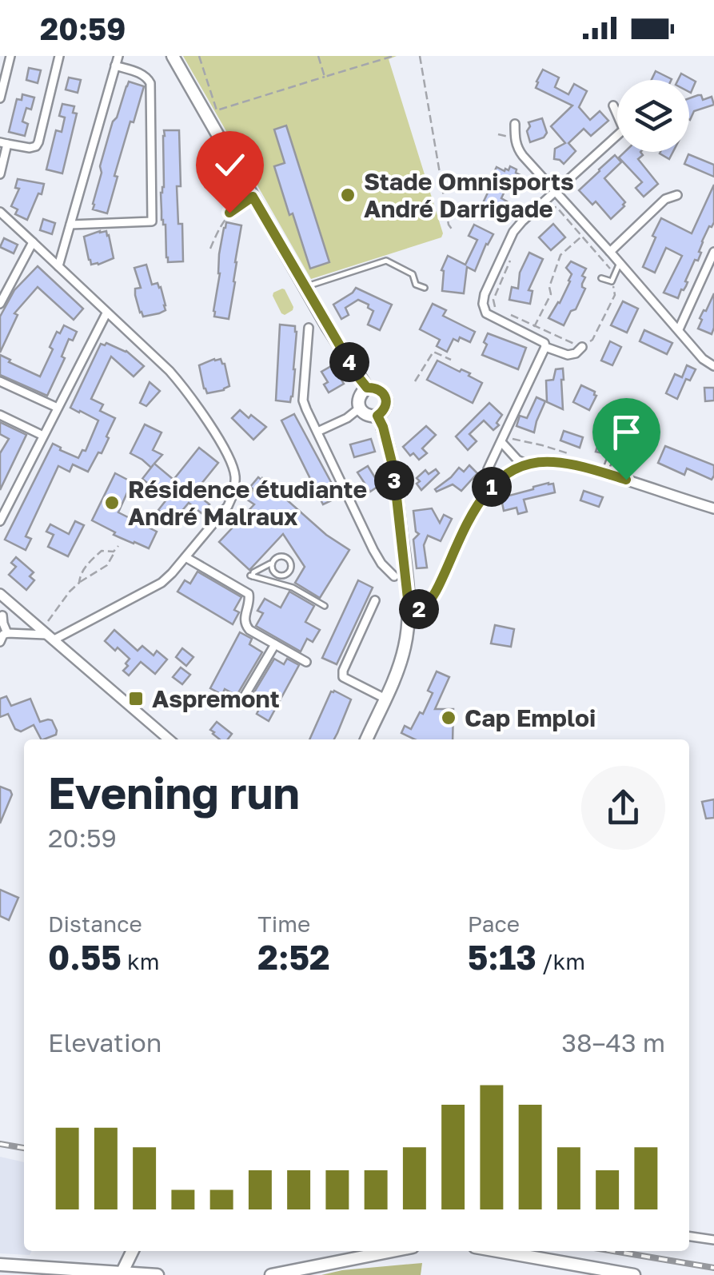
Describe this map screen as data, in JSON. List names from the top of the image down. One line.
{"places":{"other":["Stade Omnisports André Darrigade","Résidence étudiante André Malraux","Cap Emploi"],"transit":["Aspremont"]},"page":{"status":"20:59","pins":["4","3","1","2"],"heading":["Evening run","20:59"],"stats":[["Distance","0.55 km"],["Time","2:52"],["Pace","5:13 /km"]],"chart":["Elevation","38–43 m"]}}
